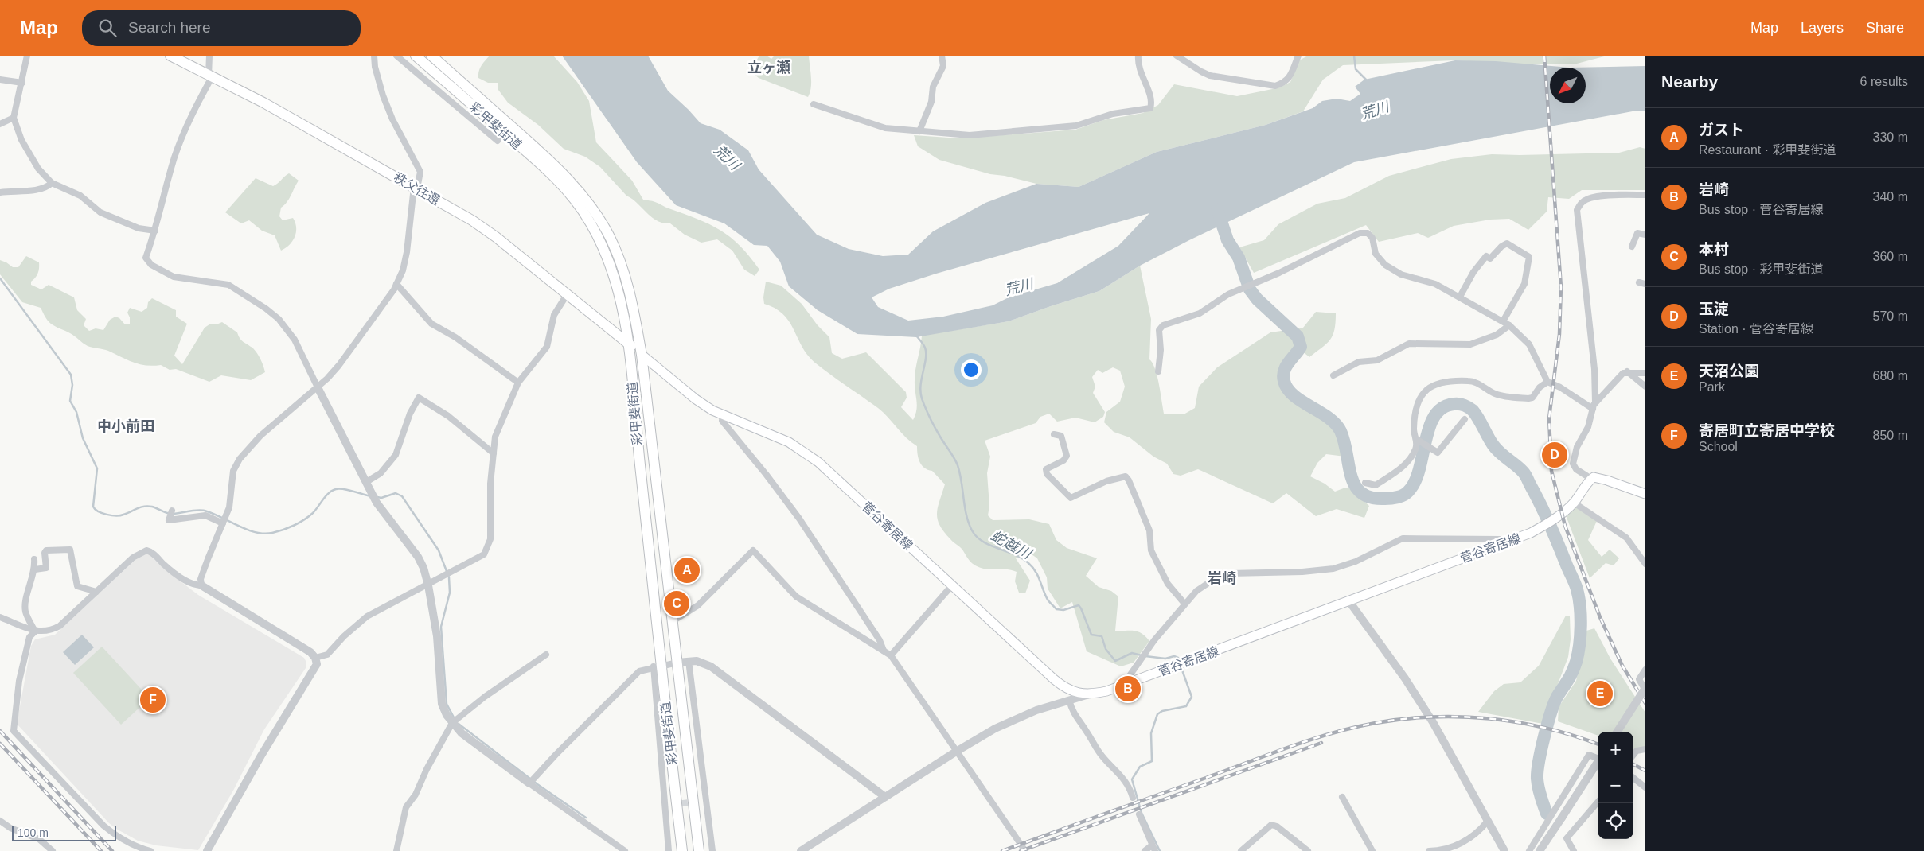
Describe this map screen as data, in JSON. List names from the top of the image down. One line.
{"streets":{"highway":["彩甲斐街道","秩父往還"],"main road":["菅谷寄居線"]},"crossings":[["彩甲斐街道","秩父往還"],["彩甲斐街道","菅谷寄居線"],["秩父往還","菅谷寄居線"]],"districts":["立ヶ瀬","中小前田","岩崎"],"water":["荒川","蛇越川"],"scale_bar":"100 m","north":"bottom left","page":{"header":"Map","search":"Search here","nav":["Map","Layers","Share"],"heading":["Nearby","6 results"],"list":[{"mark":"A","name":"ガスト","note":"Restaurant · 彩甲斐街道","value":"330 m"},{"mark":"B","name":"岩崎","note":"Bus stop · 菅谷寄居線","value":"340 m"},{"mark":"C","name":"本村","note":"Bus stop · 彩甲斐街道","value":"360 m"},{"mark":"D","name":"玉淀","note":"Station · 菅谷寄居線","value":"570 m"},{"mark":"E","name":"天沼公園","note":"Park","value":"680 m"},{"mark":"F","name":"寄居町立寄居中学校","note":"School","value":"850 m"}],"pins":["D","A","C","B","E","F"],"map_buttons":["+","−"],"scale":"100 m"}}
